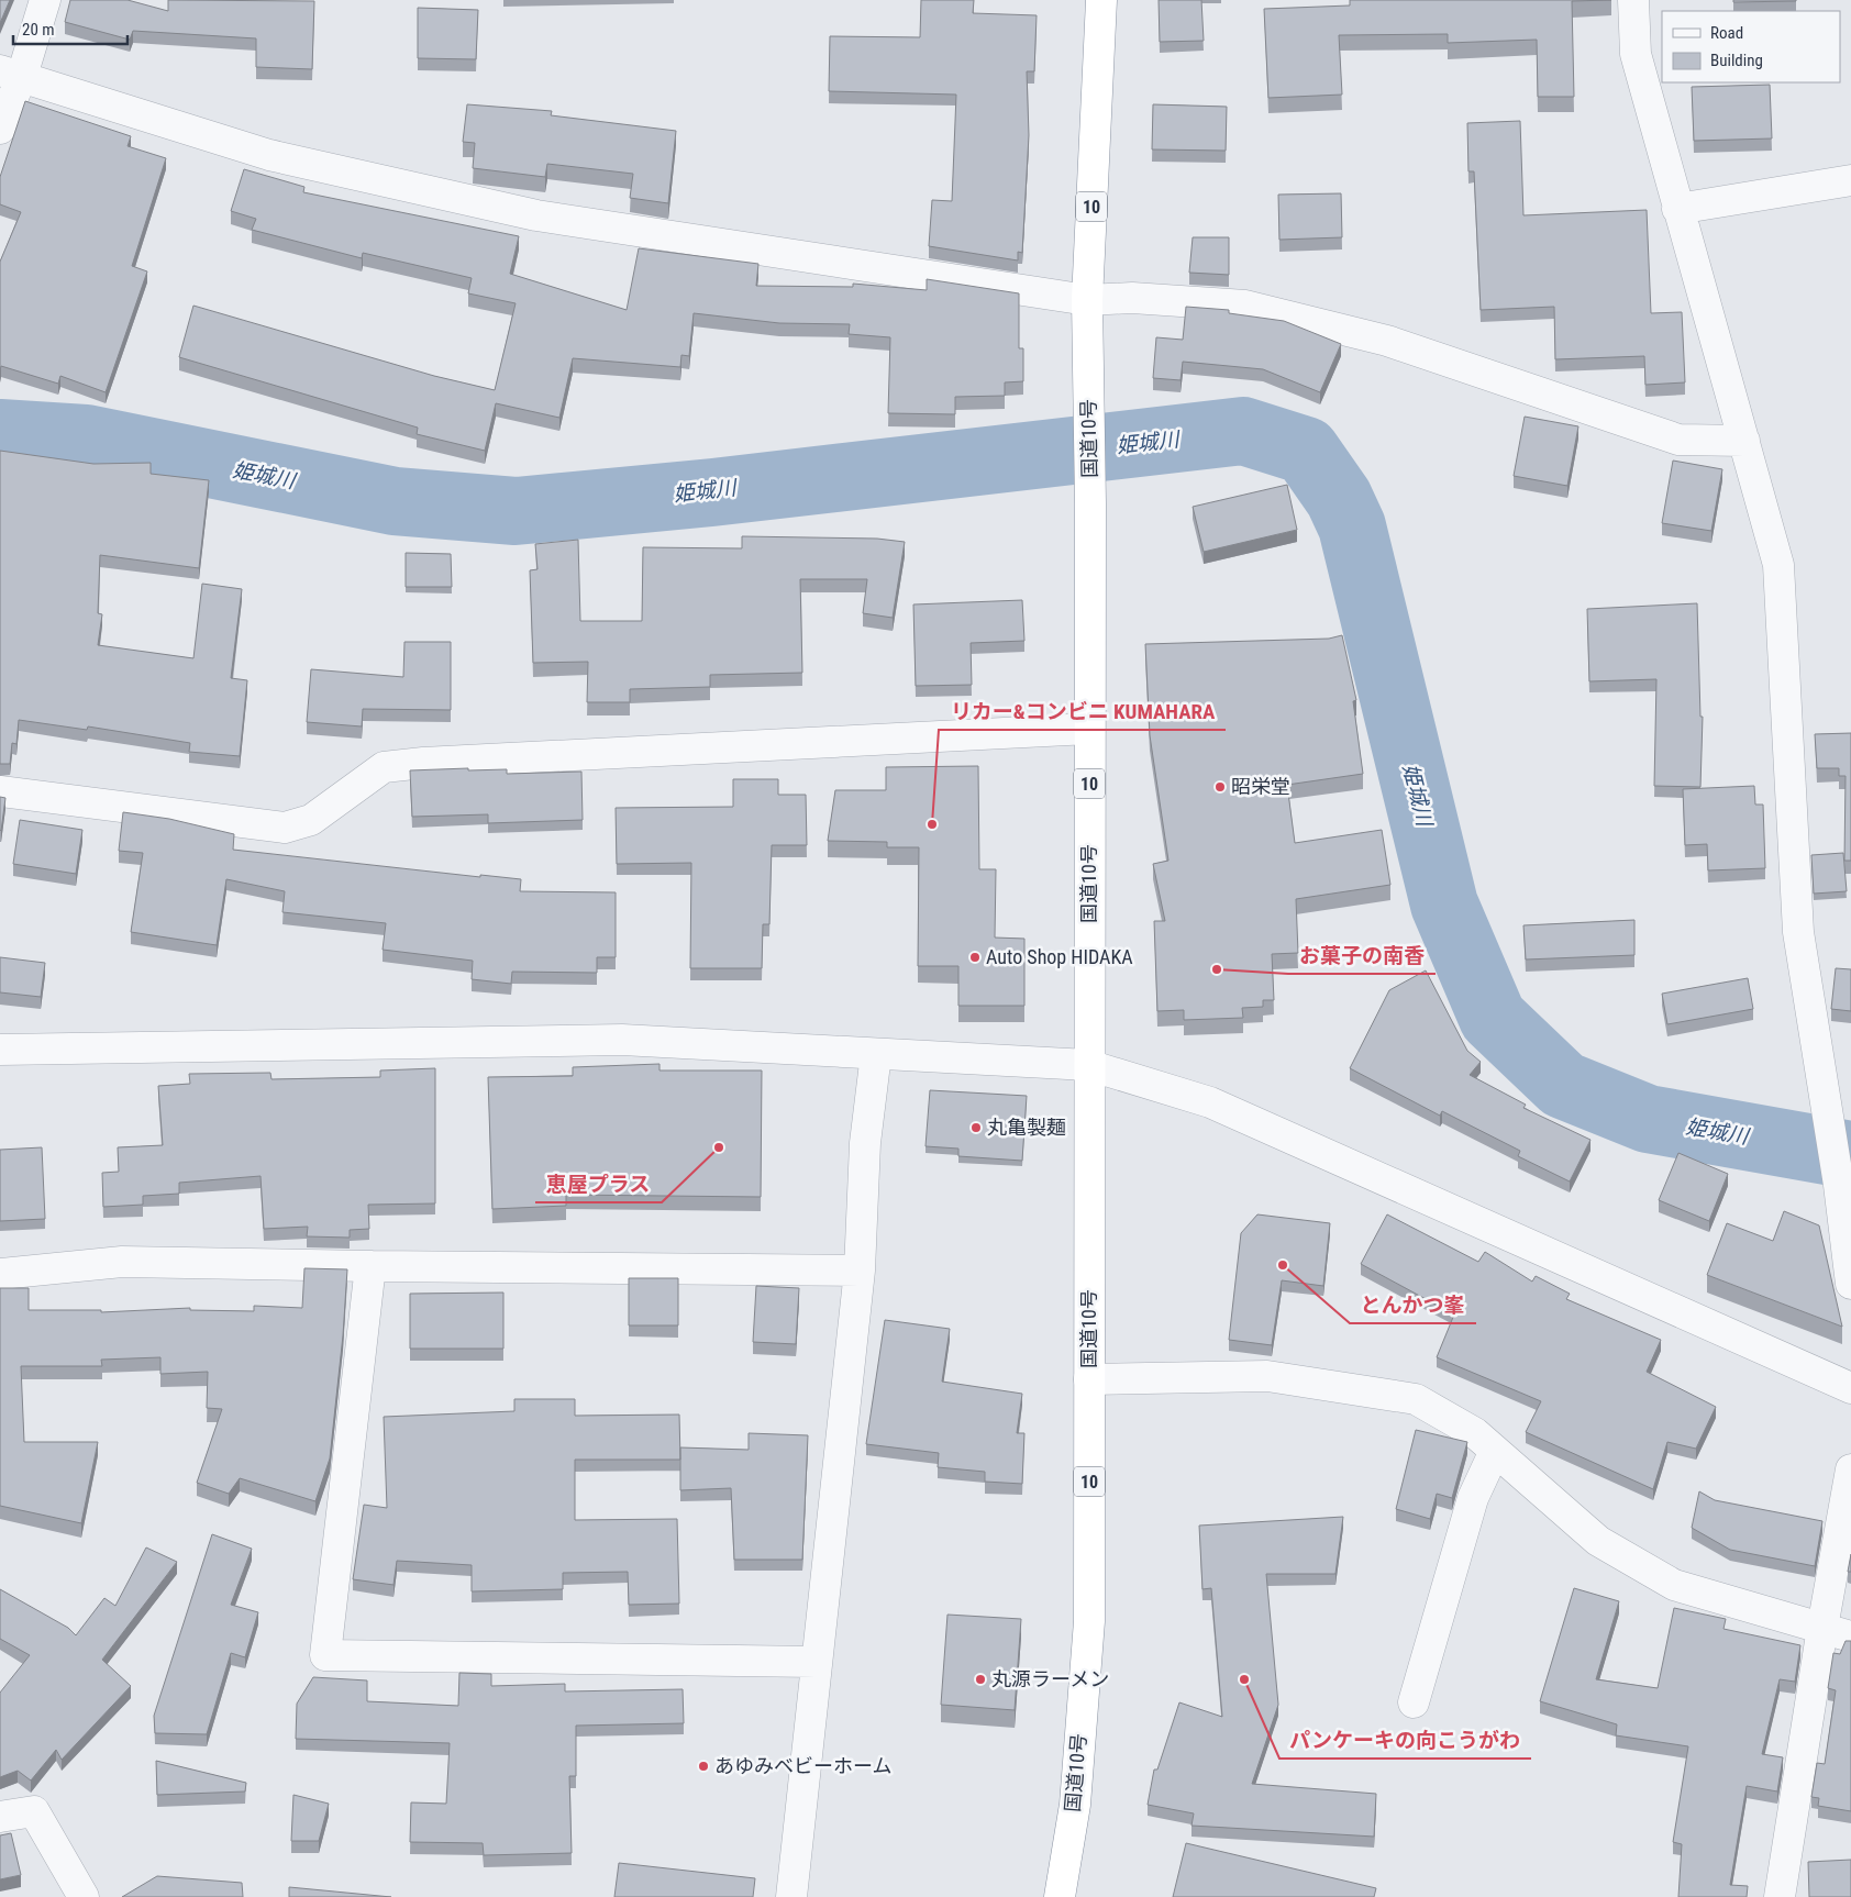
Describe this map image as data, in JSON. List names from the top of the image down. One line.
{"streets":{"highway":["10","国道10号"]},"water":["姫城川"],"places":["昭栄堂","リカー&コンビニ KUMAHARA","Auto Shop HIDAKA","お菓子の南香","丸亀製麺","恵屋プラス","とんかつ峯","丸源ラーメン","パンケーキの向こうがわ","あゆみベビーホーム"],"legend":["Road","Building"],"scale_bar":"20 m"}
